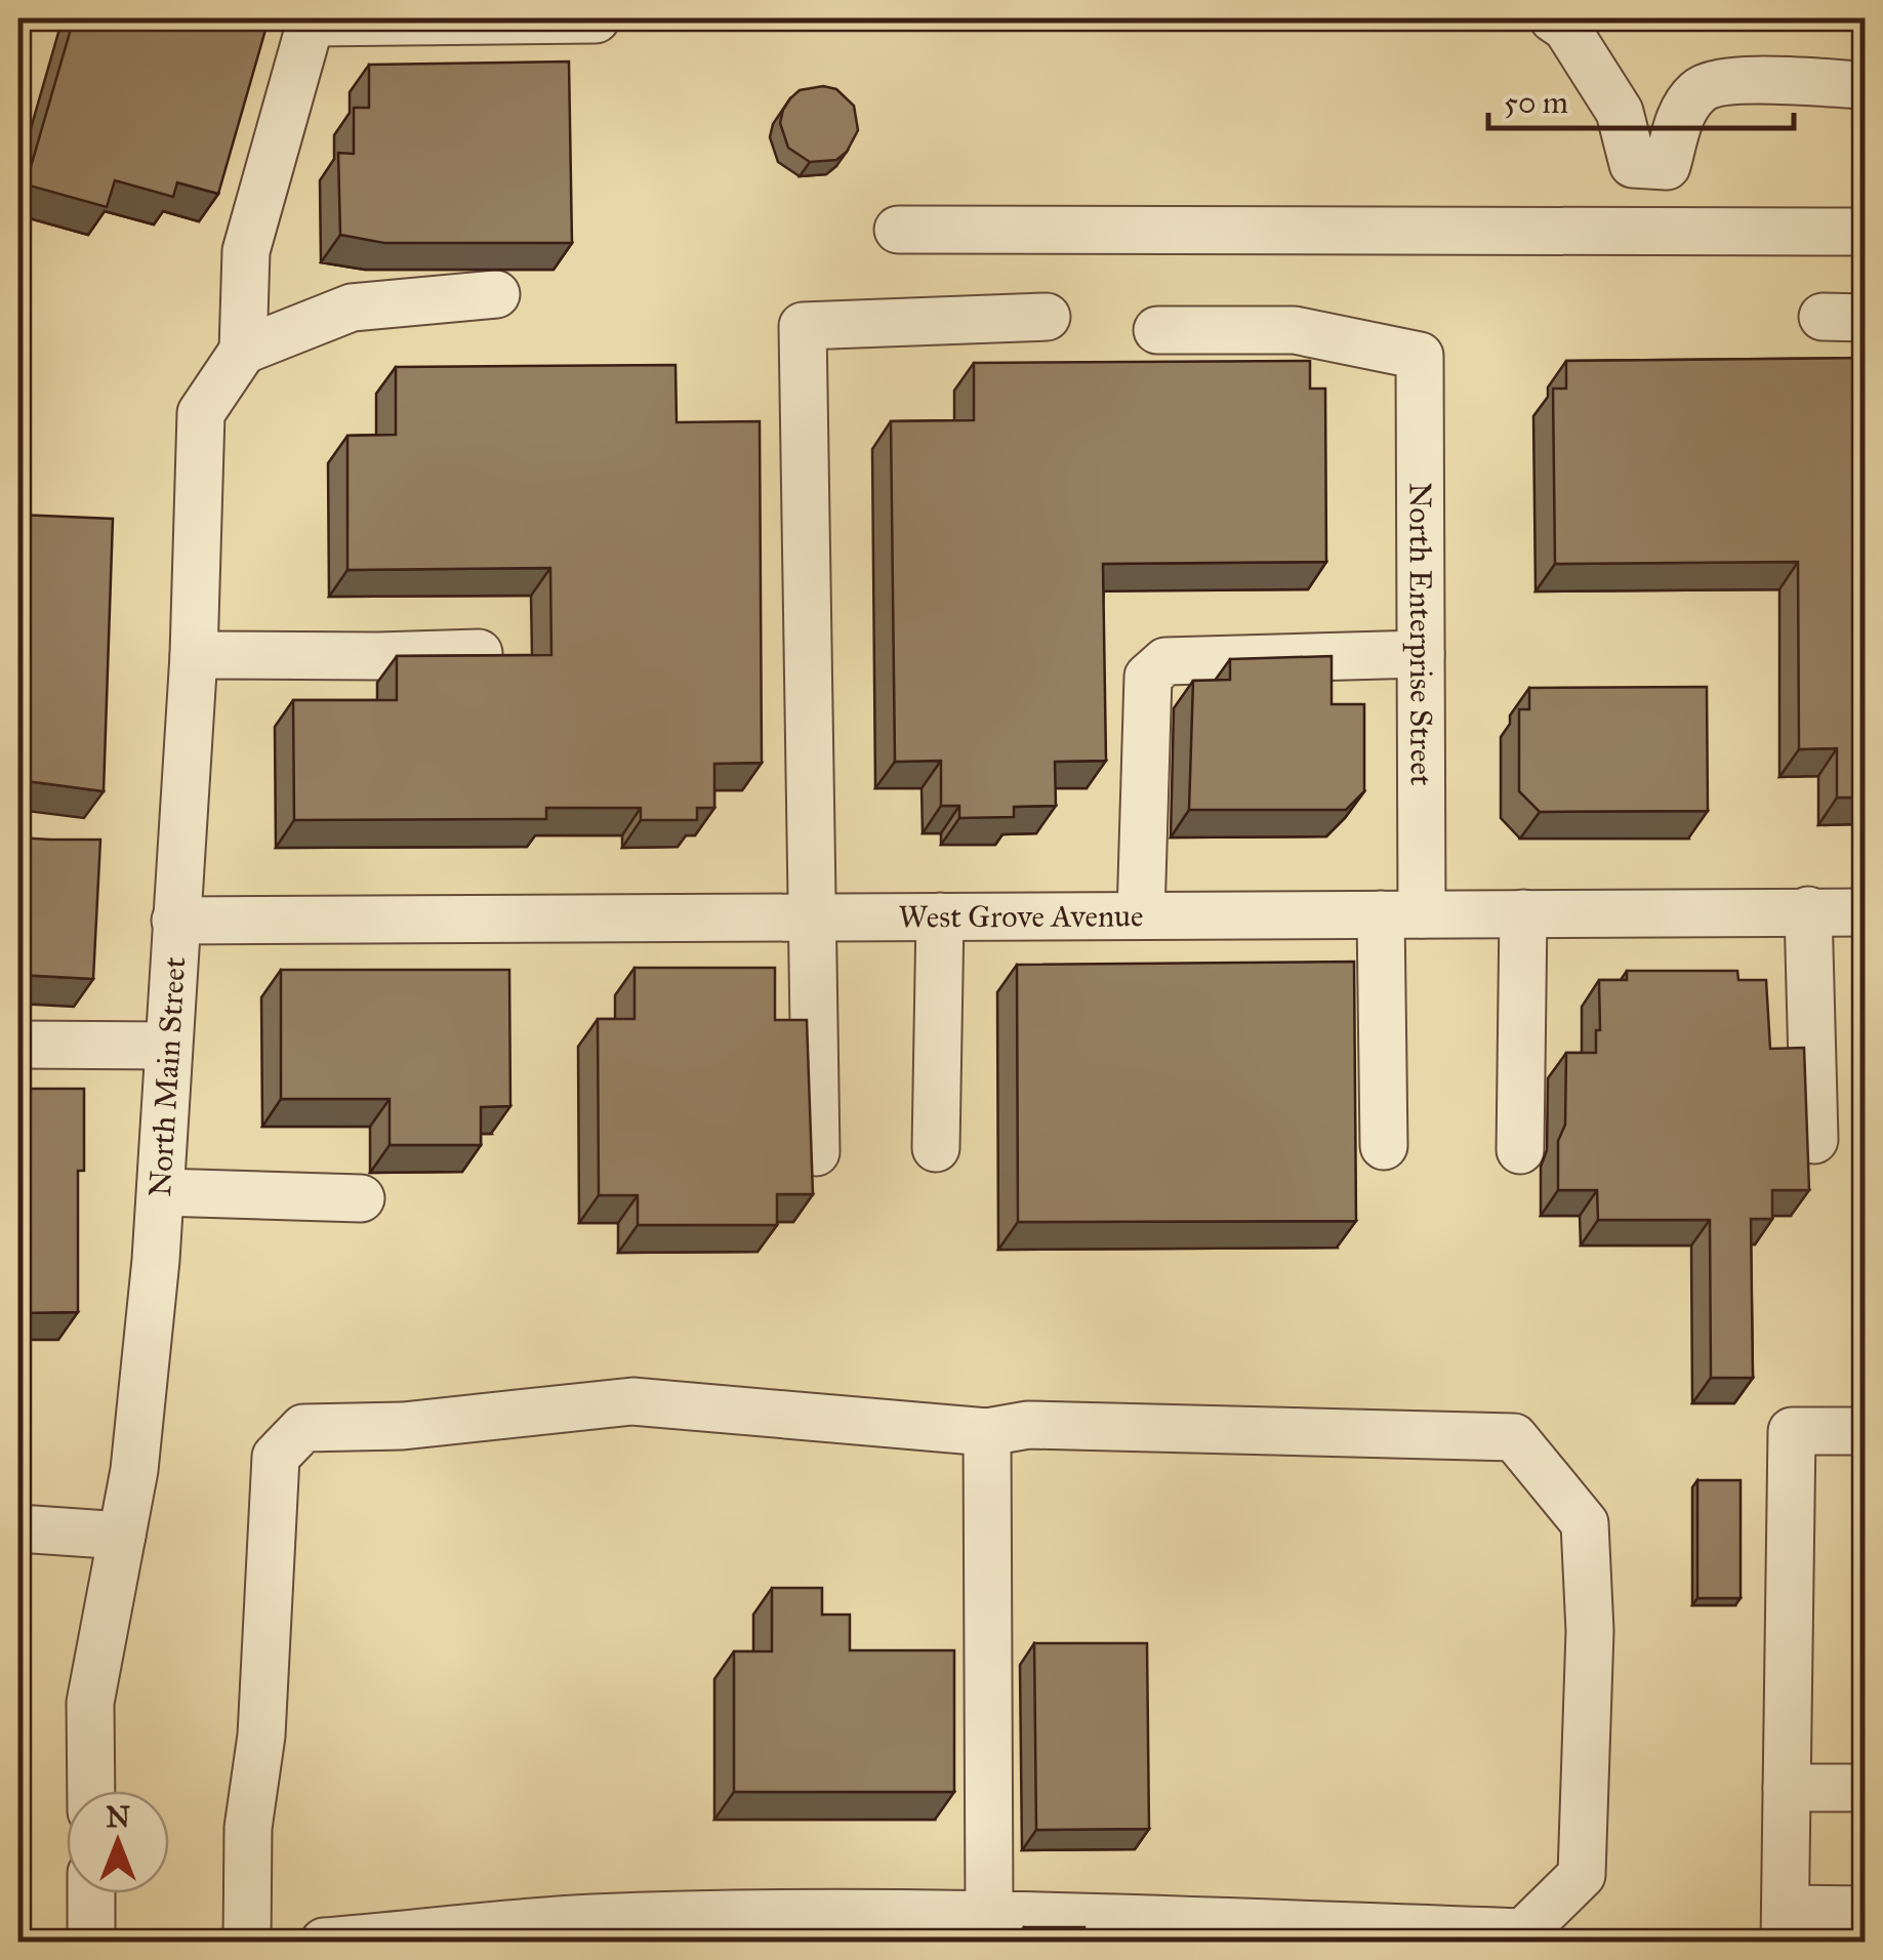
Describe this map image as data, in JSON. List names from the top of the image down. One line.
{"streets":{"street":["North Enterprise Street","West Grove Avenue","North Main Street"]},"crossings":[["North Enterprise Street","West Grove Avenue"],["West Grove Avenue","North Main Street"]],"scale_bar":"50 m","north":"top"}
